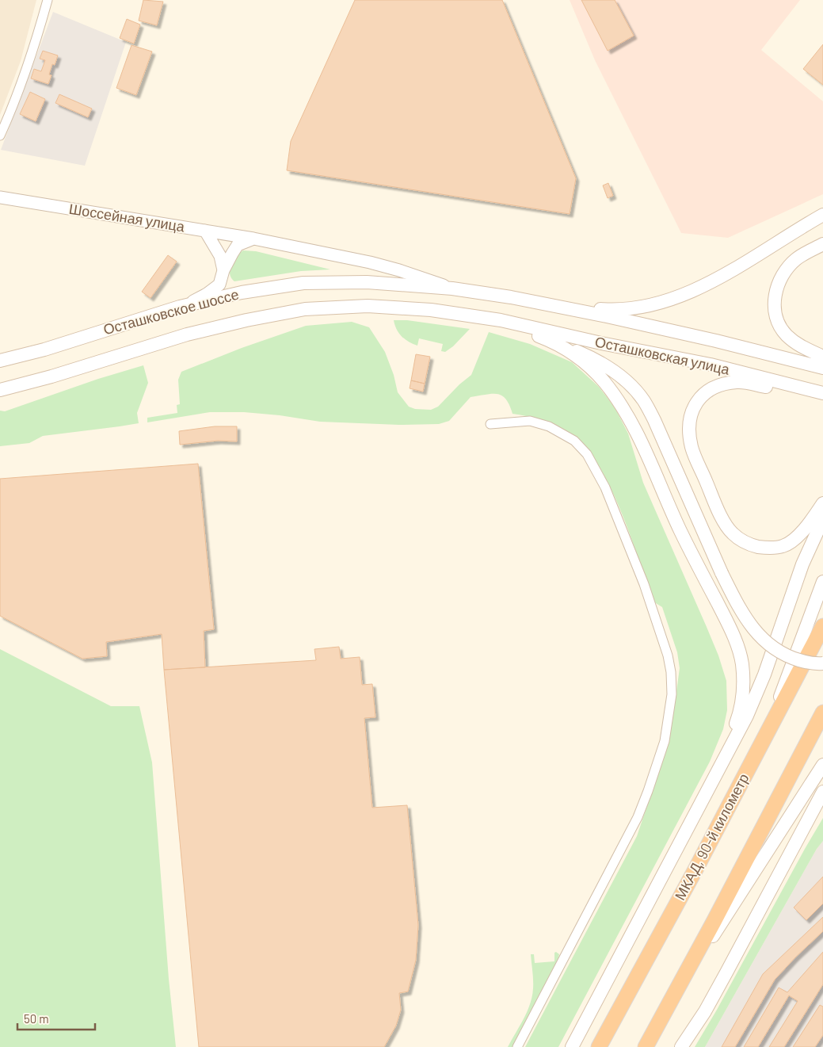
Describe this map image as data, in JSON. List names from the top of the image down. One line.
{"streets":{"highway":["МКАД, 90-й километр"],"main road":["Осташковское шоссе","Осташковская улица"],"street":["Шоссейная улица"]},"crossings":[["Шоссейная улица","Осташковское шоссе"],["Осташковское шоссе","Осташковская улица"]],"scale_bar":"50 m"}
